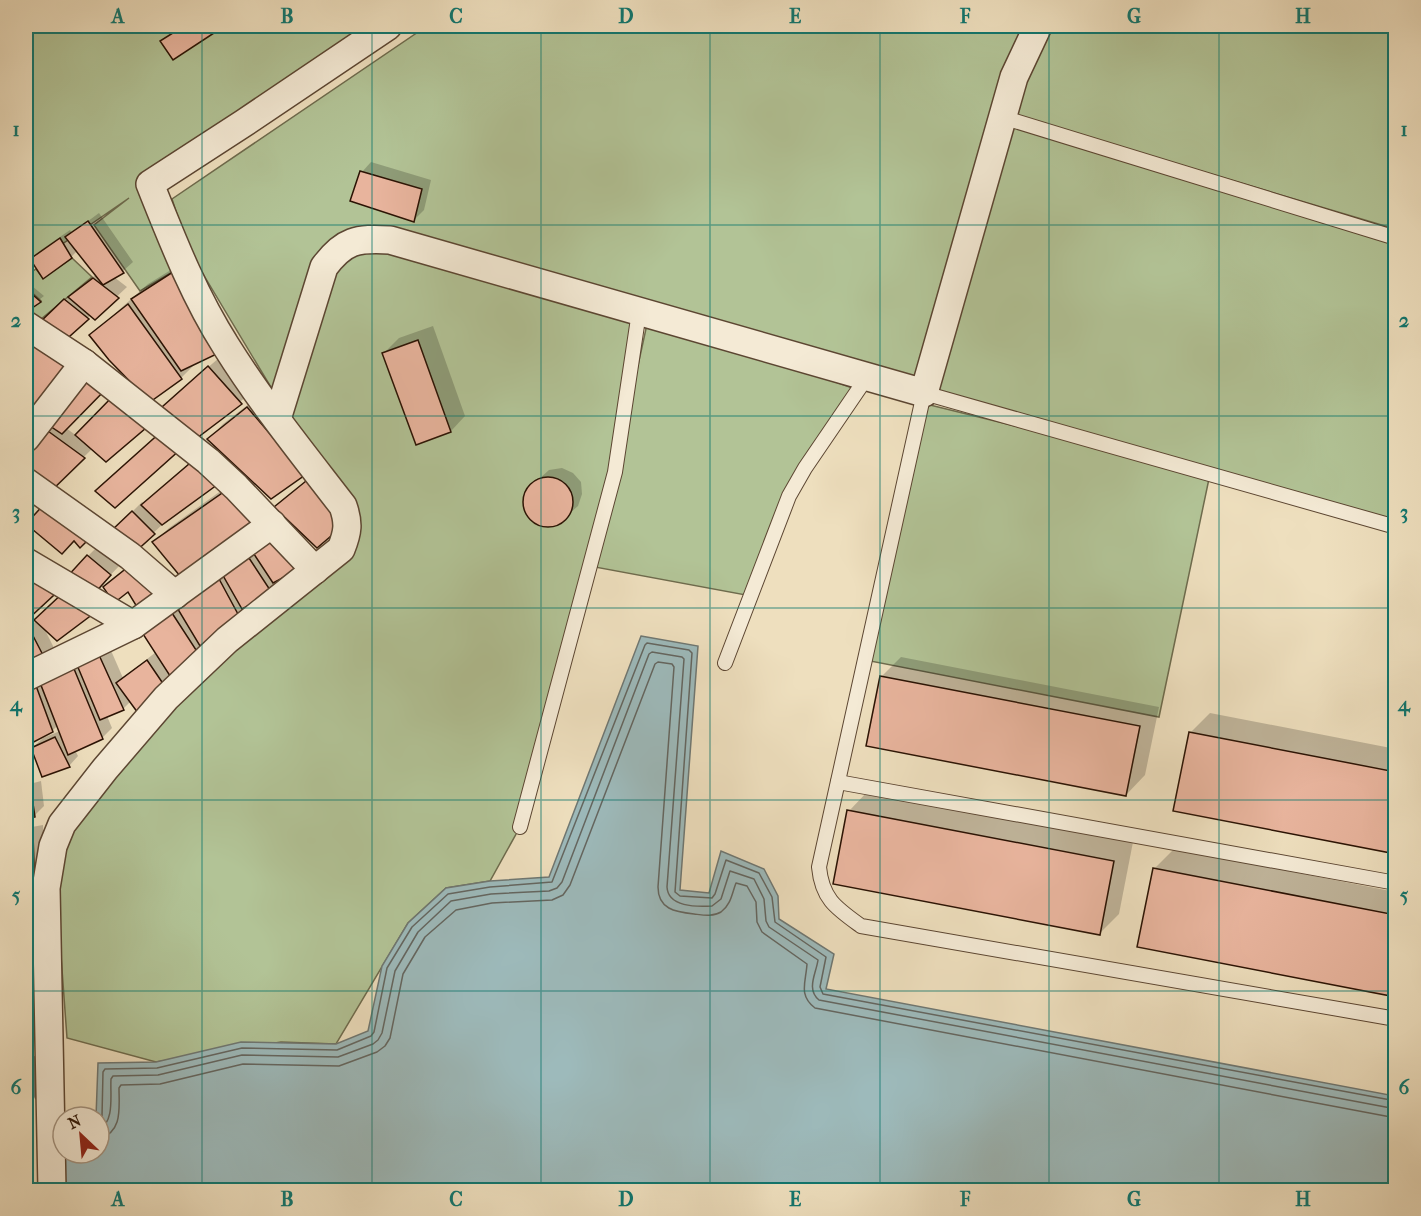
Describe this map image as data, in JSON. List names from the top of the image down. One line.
{"north":"top left","grid":{"columns":["A","B","C","D","E","F","G","H"],"rows":["1","2","3","4","5","6"]}}
